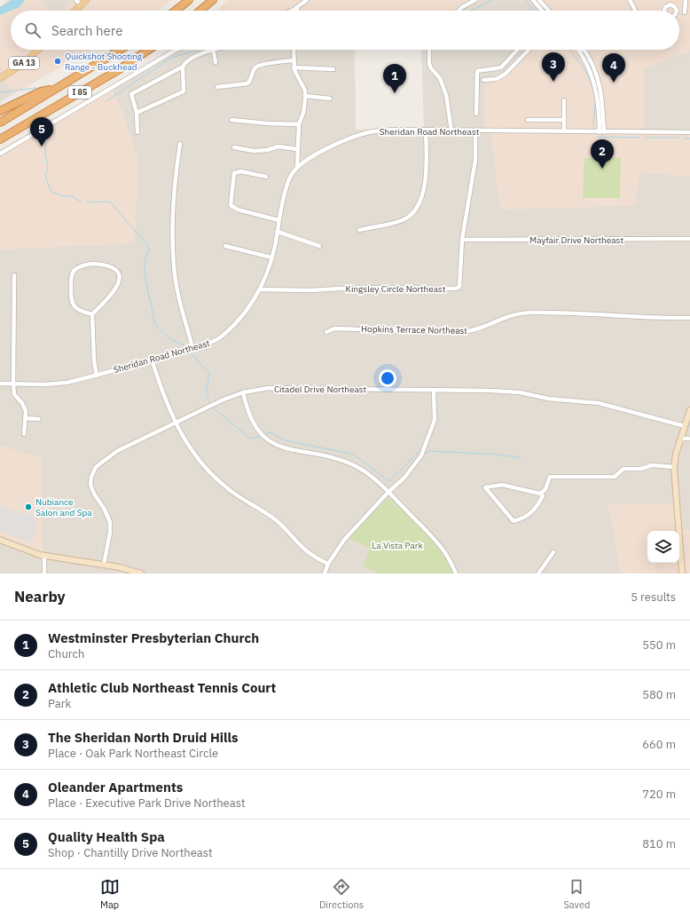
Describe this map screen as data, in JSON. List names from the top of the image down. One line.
{"streets":{"highway":["I 85"],"main road":["GA 13"],"street":["Sheridan Road Northeast","Mayfair Drive Northeast","Kingsley Circle Northeast","Hopkins Terrace Northeast","Citadel Drive Northeast"]},"crossings":[["Sheridan Road Northeast","Kingsley Circle Northeast"],["Mayfair Drive Northeast","Kingsley Circle Northeast"]],"parks":["La Vista Park"],"places":["Quickshot Shooting Range - Buckhead","Nubiance Salon and Spa"],"page":{"search":"Search here","pins":["3","4","1","5","2"],"heading":["Nearby","5 results"],"list":[{"mark":"1","name":"Westminster Presbyterian Church","note":"Church","value":"550 m"},{"mark":"2","name":"Athletic Club Northeast Tennis Court","note":"Park","value":"580 m"},{"mark":"3","name":"The Sheridan North Druid Hills","note":"Place · Oak Park Northeast Circle","value":"660 m"},{"mark":"4","name":"Oleander Apartments","note":"Place · Executive Park Drive Northeast","value":"720 m"},{"mark":"5","name":"Quality Health Spa","note":"Shop · Chantilly Drive Northeast","value":"810 m"}],"nav":["Map","Directions","Saved"]}}
